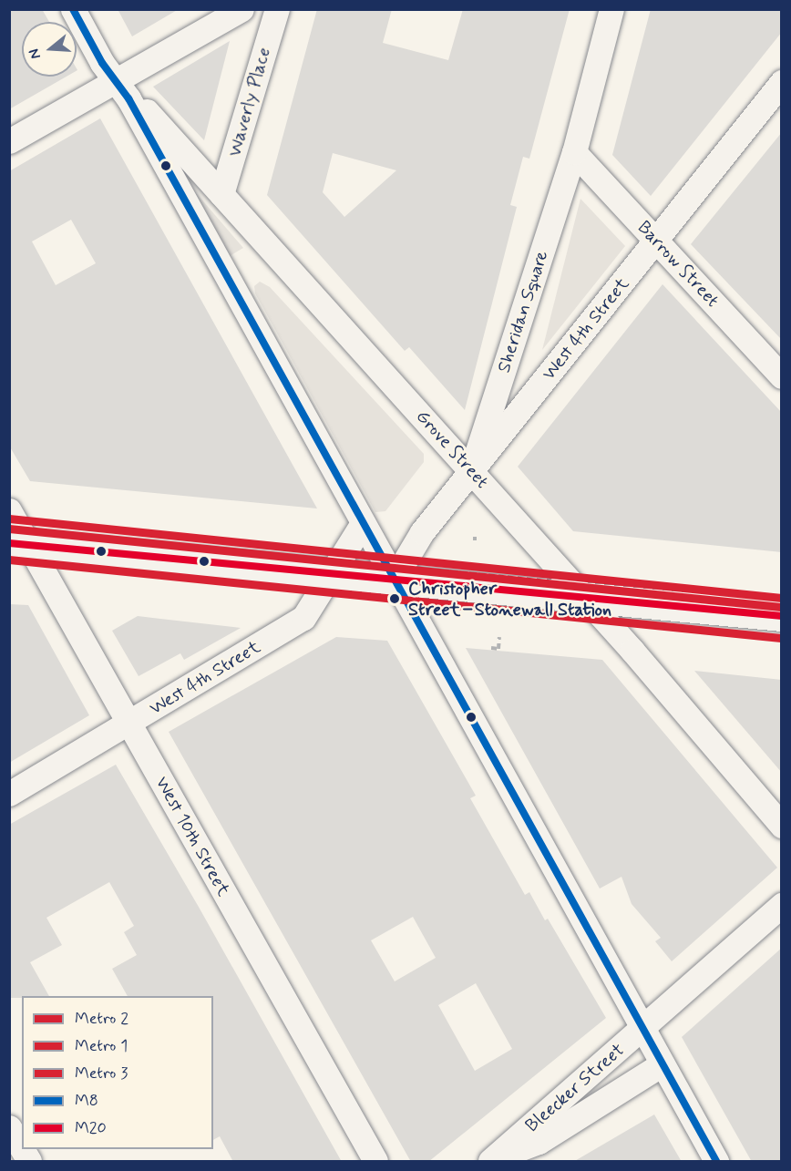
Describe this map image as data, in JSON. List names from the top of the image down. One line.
{"streets":{"street":["Waverly Place","Barrow Street","Sheridan Square","West 4th Street","Grove Street","West 10th Street","Bleecker Street"]},"crossings":[["Waverly Place","Grove Street"],["Barrow Street","Sheridan Square"],["Barrow Street","West 4th Street"],["Sheridan Square","West 4th Street"],["Sheridan Square","Grove Street"],["West 4th Street","Grove Street"],["West 4th Street","West 10th Street"]],"places":["Christopher Street–Stonewall Station"],"lines":["transit line M8","metro line 2","metro line 1","transit line M20","metro line 3"],"legend":["Metro 2","Metro 1","Metro 3","M8","M20"],"north":"left"}
